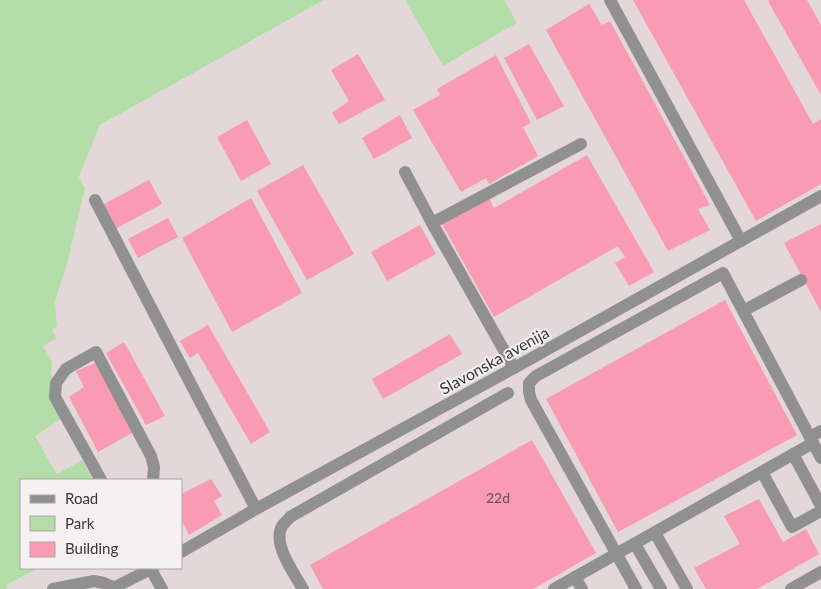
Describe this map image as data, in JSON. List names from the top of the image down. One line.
{"streets":{"street":["Slavonska avenija"]},"house_numbers":["22d"],"legend":["Road","Park","Building"]}
